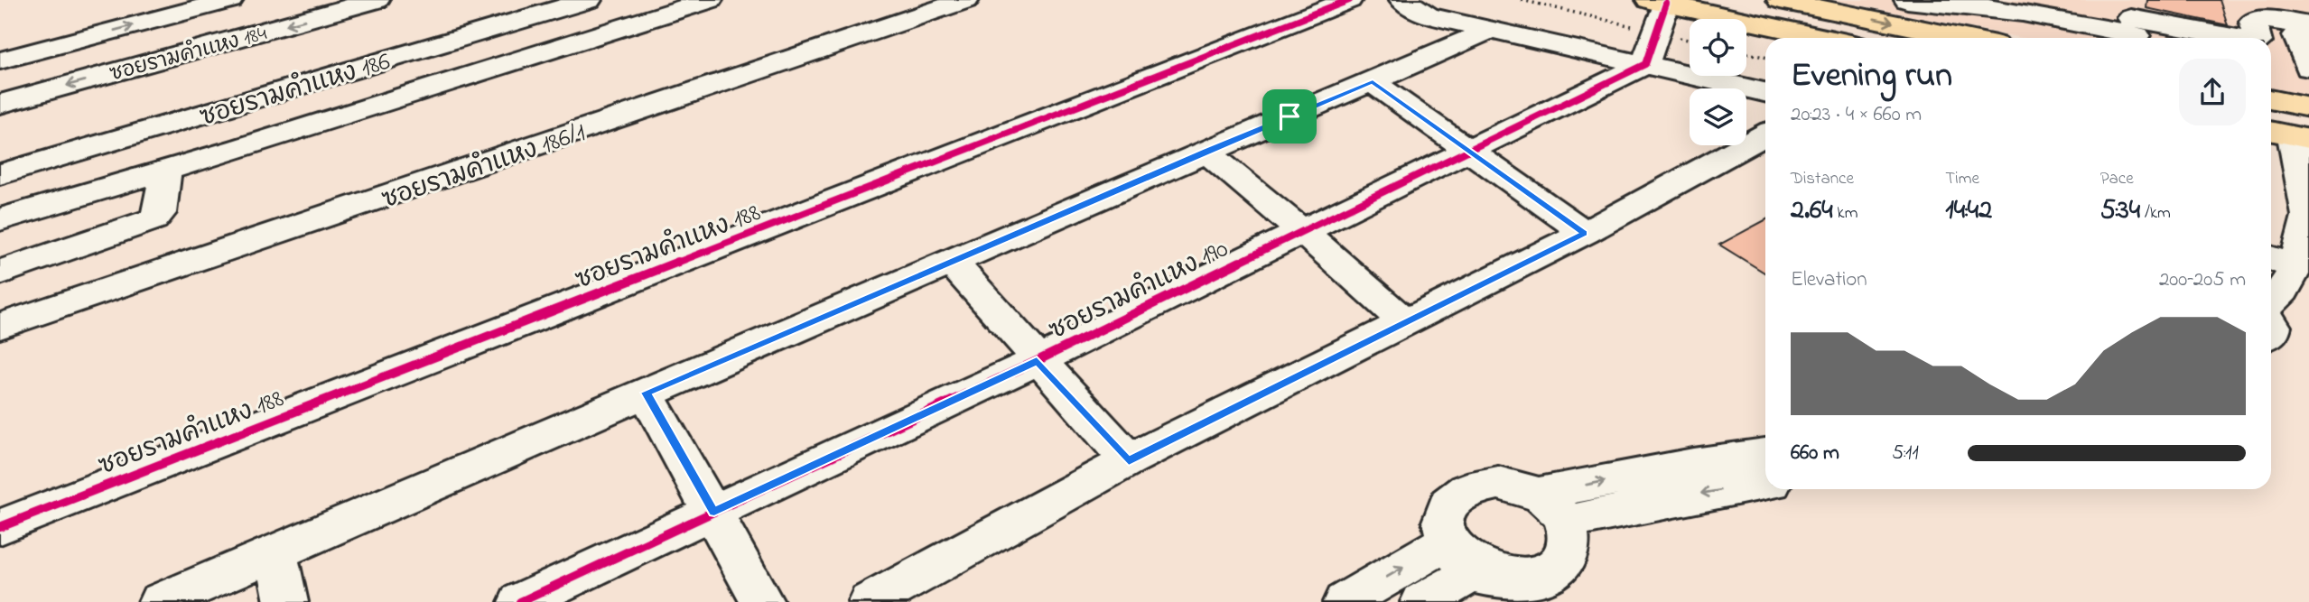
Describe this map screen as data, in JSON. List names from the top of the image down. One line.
{"streets":{"street":["ซอยรามคำแหง 184","ซอยรามคำแหง 186","ซอยรามคำแหง 186/1","ซอยรามคำแหง 188","ซอยรามคำแหง 190"]},"page":{"heading":["Evening run","20:23 · 4 × 660 m"],"stats":[["Distance","2.64 km"],["Time","14:42"],["Pace","5:34 /km"]],"chart":["Elevation","200–205 m"],"list":[{"name":"660 m","note":"5:11"}]}}
